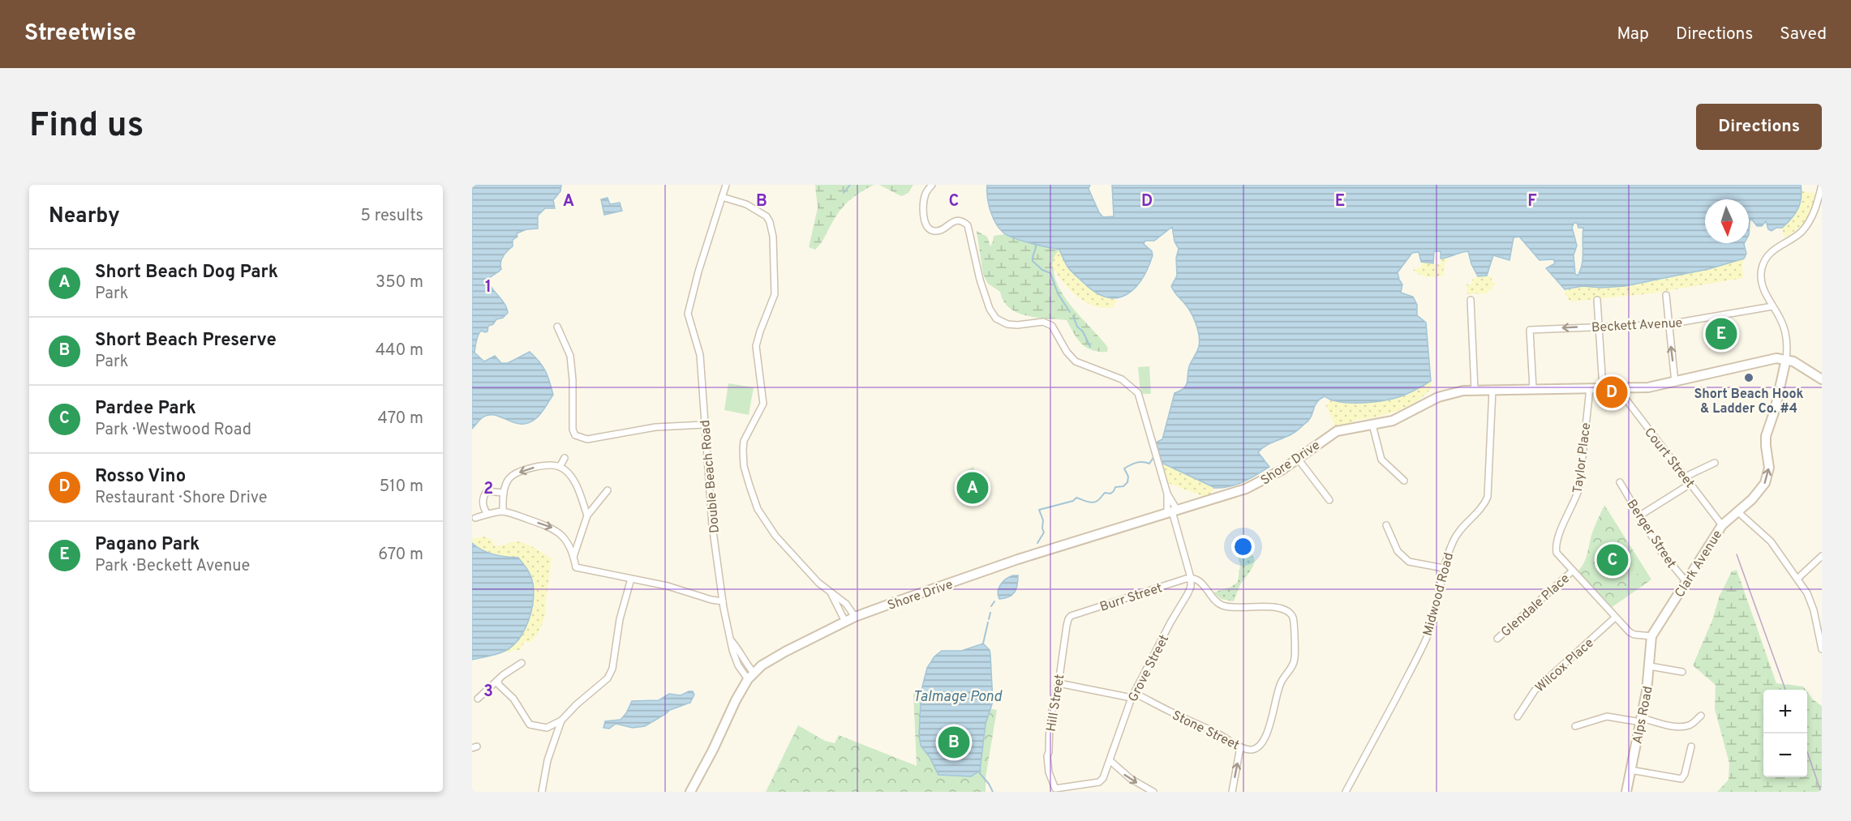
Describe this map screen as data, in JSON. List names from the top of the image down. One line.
{"streets":{"main road":["Shore Drive","Clark Avenue","Alps Road"],"street":["Beckett Avenue","Court Street","Taylor Place","Double Beach Road","Berger Street","Midwood Road","Burr Street","Glendale Place","Wilcox Place","Grove Street","Hill Street","Stone Street"]},"crossings":[["Beckett Avenue","Shore Drive"],["Beckett Avenue","Clark Avenue"],["Court Street","Shore Drive"],["Court Street","Clark Avenue"],["Taylor Place","Shore Drive"],["Taylor Place","Glendale Place"],["Shore Drive","Double Beach Road"],["Shore Drive","Clark Avenue"],["Shore Drive","Midwood Road"],["Berger Street","Clark Avenue"],["Clark Avenue","Alps Road"],["Burr Street","Grove Street"],["Burr Street","Hill Street"],["Burr Street","Stone Street"],["Grove Street","Hill Street"],["Grove Street","Stone Street"],["Hill Street","Stone Street"]],"water":["Talmage Pond"],"places":["Short Beach Hook & Ladder Co. #4"],"north":"bottom","page":{"header":"Streetwise","nav":["Map","Directions","Saved"],"buttons":"Directions","title":"Find us","heading":["Nearby","5 results"],"list":[{"mark":"A","name":"Short Beach Dog Park","note":"Park","value":"350 m"},{"mark":"B","name":"Short Beach Preserve","note":"Park","value":"440 m"},{"mark":"C","name":"Pardee Park","note":"Park · Westwood Road","value":"470 m"},{"mark":"D","name":"Rosso Vino","note":"Restaurant · Shore Drive","value":"510 m"},{"mark":"E","name":"Pagano Park","note":"Park · Beckett Avenue","value":"670 m"}],"pins":["E","D","A","C","B"],"map_buttons":["+","−"]},"grid":{"columns":["A","B","C","D","E","F"],"rows":["1","2","3"]}}
